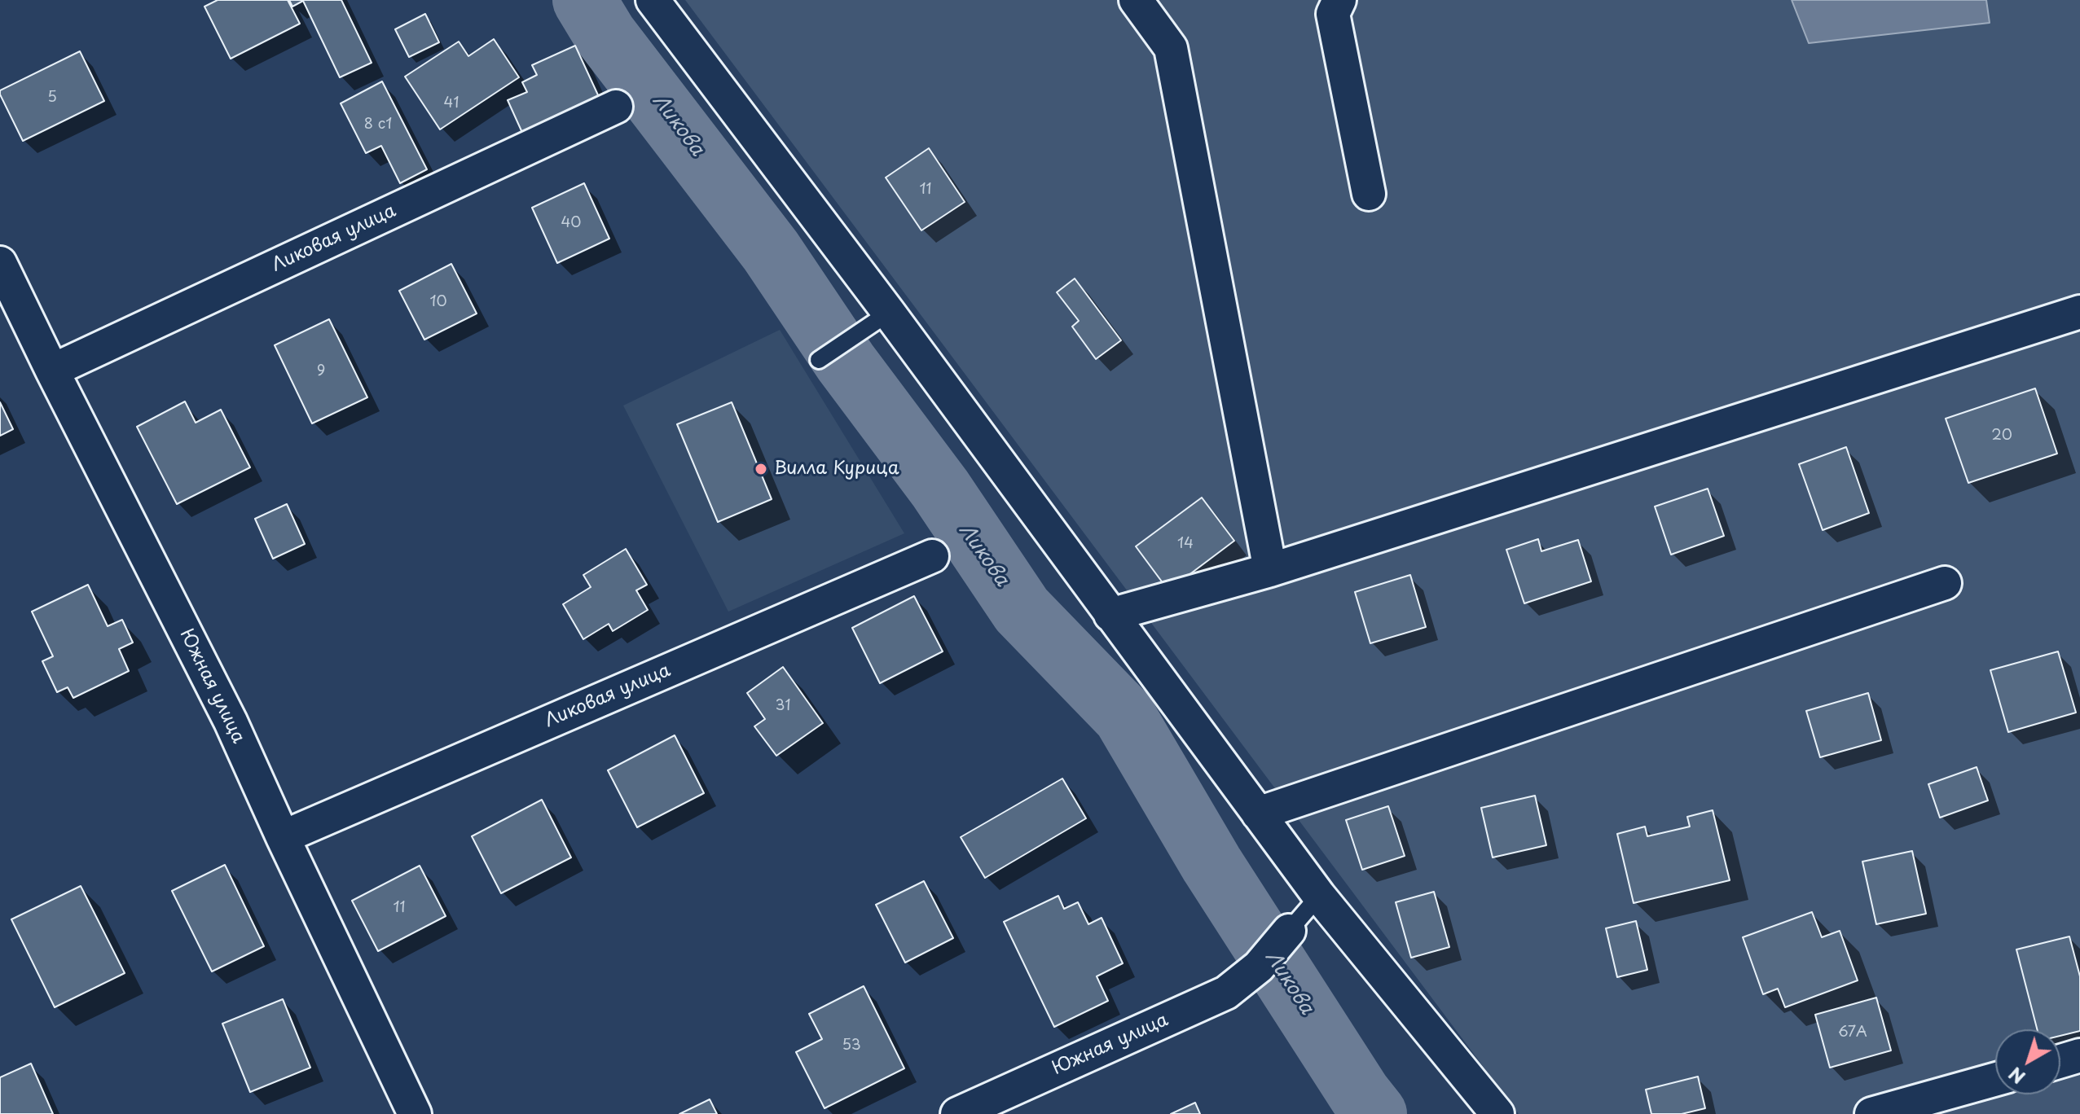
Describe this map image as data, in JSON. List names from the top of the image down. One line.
{"streets":{"street":["Ликовая улица","Южная улица"]},"crossings":[["Ликовая улица","Южная улица"]],"water":["Ликова"],"places":["Вилла Курица"],"house_numbers":["5","41","8 с1","11","40","10","9","20","14","31","11","67А","53"],"north":"bottom left"}
